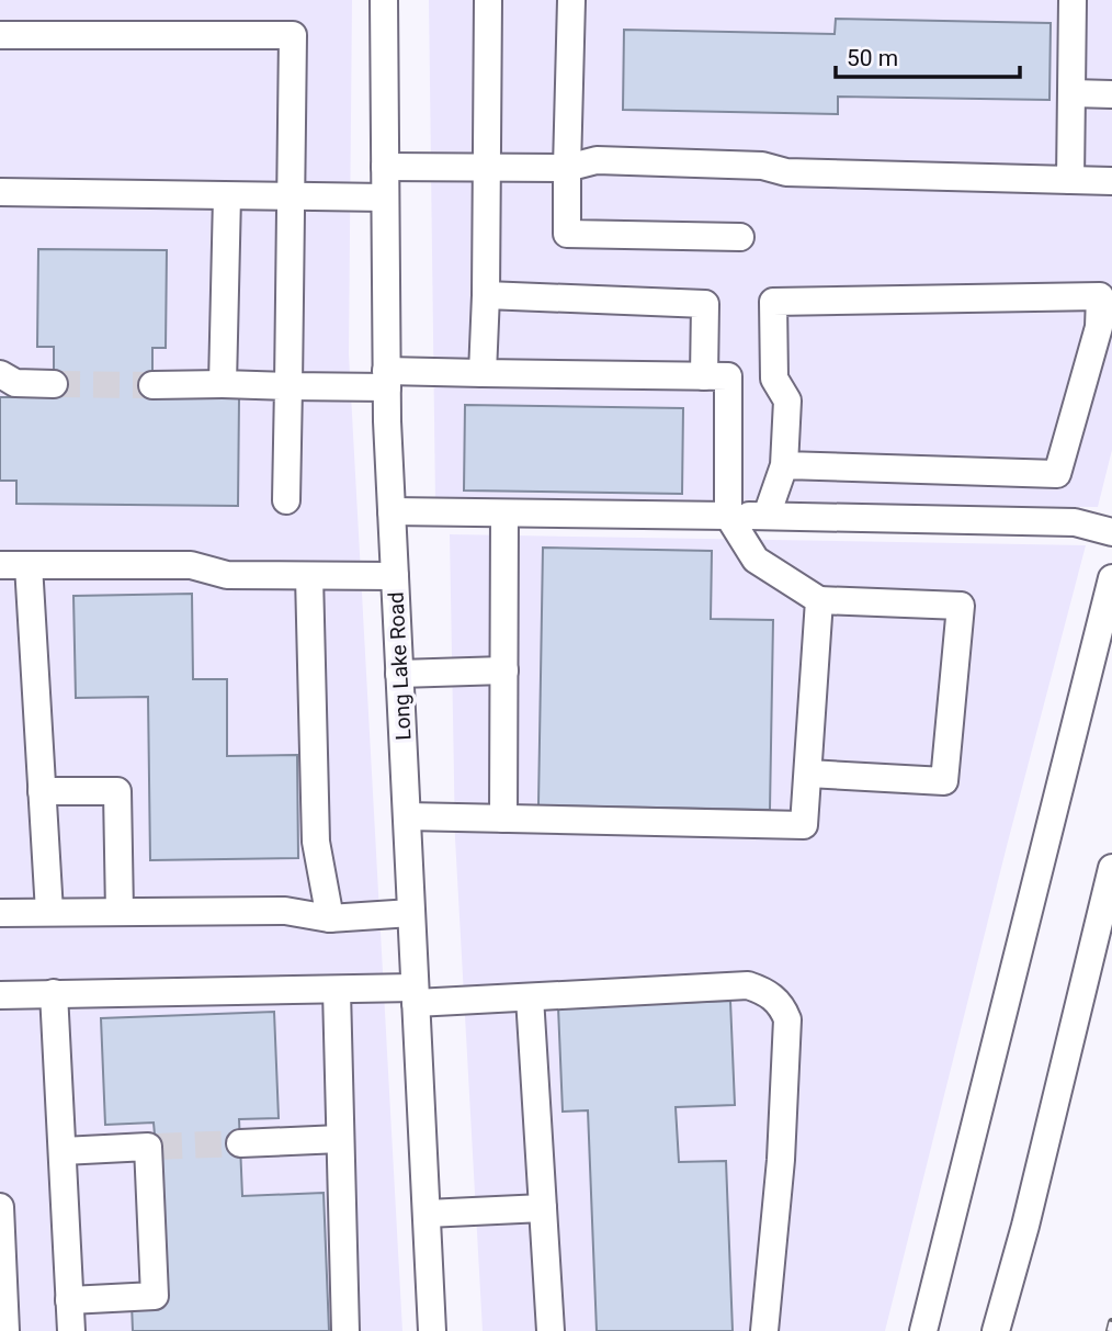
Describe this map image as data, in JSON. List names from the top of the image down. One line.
{"streets":{"street":["Long Lake Road"]},"scale_bar":"50 m"}
